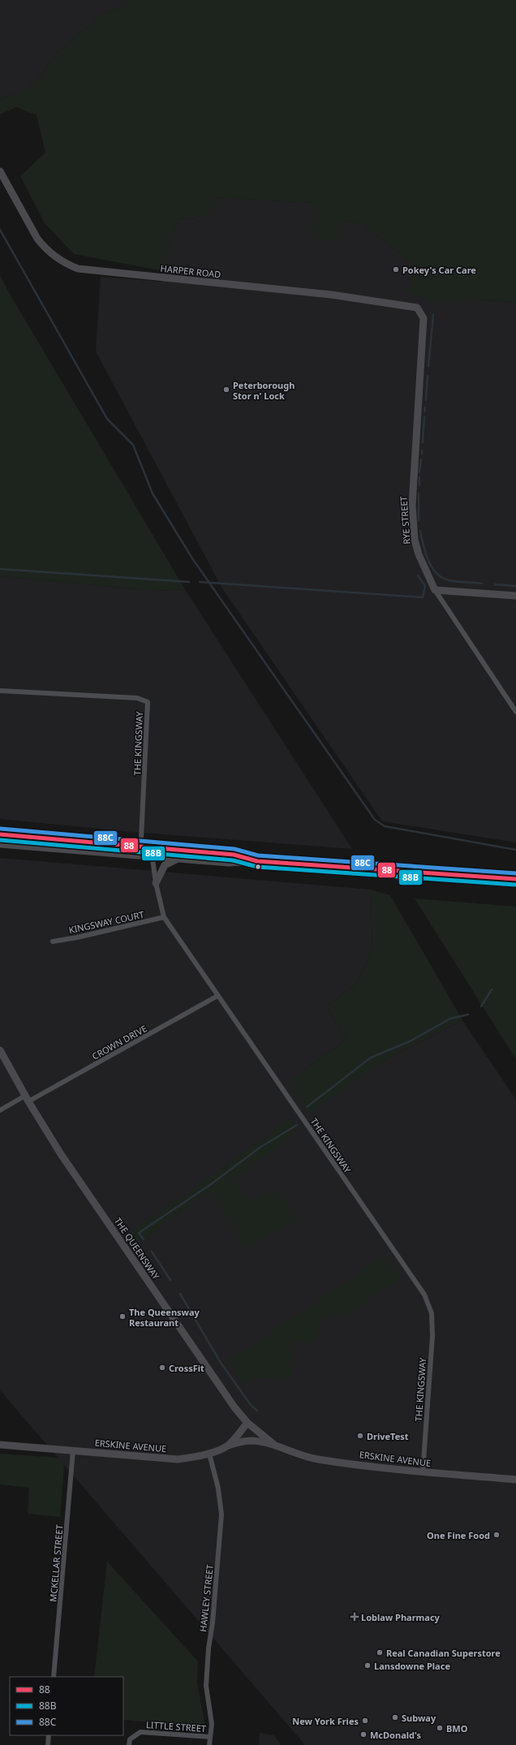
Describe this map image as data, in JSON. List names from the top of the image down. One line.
{"streets":{"street":["HARPER ROAD","RYE STREET","THE KINGSWAY","KINGSWAY COURT","CROWN DRIVE","THE QUEENSWAY","ERSKINE AVENUE","MCKELLAR STREET","HAWLEY STREET","LITTLE STREET"]},"crossings":[["HARPER ROAD","RYE STREET"],["THE KINGSWAY","KINGSWAY COURT"],["THE KINGSWAY","CROWN DRIVE"],["THE KINGSWAY","ERSKINE AVENUE"],["CROWN DRIVE","THE QUEENSWAY"],["THE QUEENSWAY","ERSKINE AVENUE"],["ERSKINE AVENUE","MCKELLAR STREET"],["ERSKINE AVENUE","HAWLEY STREET"],["HAWLEY STREET","LITTLE STREET"]],"places":{"other":["Pokey's Car Care","Peterborough Stor n' Lock","The Queensway Restaurant","CrossFit","DriveTest","One Fine Food","Real Canadian Superstore","Lansdowne Place","Subway","New York Fries","BMO","McDonald's"],"health":["Loblaw Pharmacy"]},"lines":["transit line 88C","transit line 88","transit line 88B"],"legend":["88","88B","88C"]}
